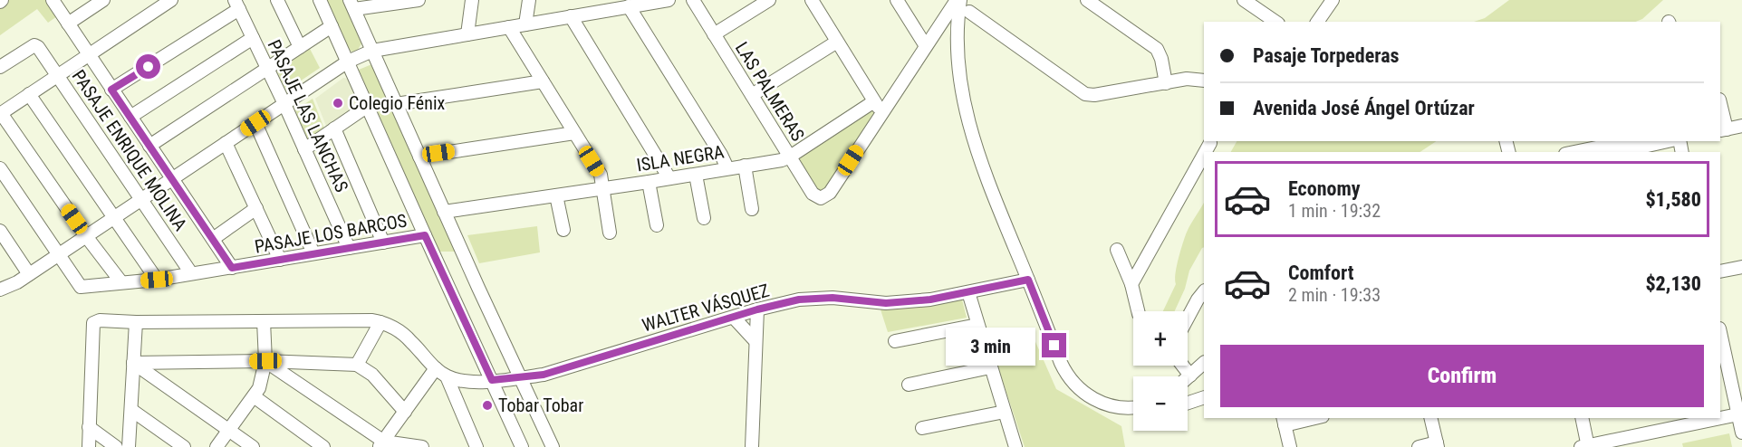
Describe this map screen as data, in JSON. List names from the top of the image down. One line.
{"streets":{"street":["LAS PALMERAS","PASAJE LAS LANCHAS","PASAJE ENRIQUE MOLINA","ISLA NEGRA","PASAJE LOS BARCOS","WALTER VÁSQUEZ"]},"crossings":[["LAS PALMERAS","ISLA NEGRA"],["PASAJE LAS LANCHAS","PASAJE LOS BARCOS"],["PASAJE ENRIQUE MOLINA","PASAJE LOS BARCOS"]],"places":["Colegio Fénix","Tobar Tobar"],"page":{"banner":["Pasaje Torpederas","Avenida José Ángel Ortúzar"],"list":[{"name":"Economy","note":"1 min · 19:32","value":"$1,580"},{"name":"Comfort","note":"2 min · 19:33","value":"$2,130"}],"map_buttons":["+","−"],"bubble":"3 min","buttons":"Confirm"}}
